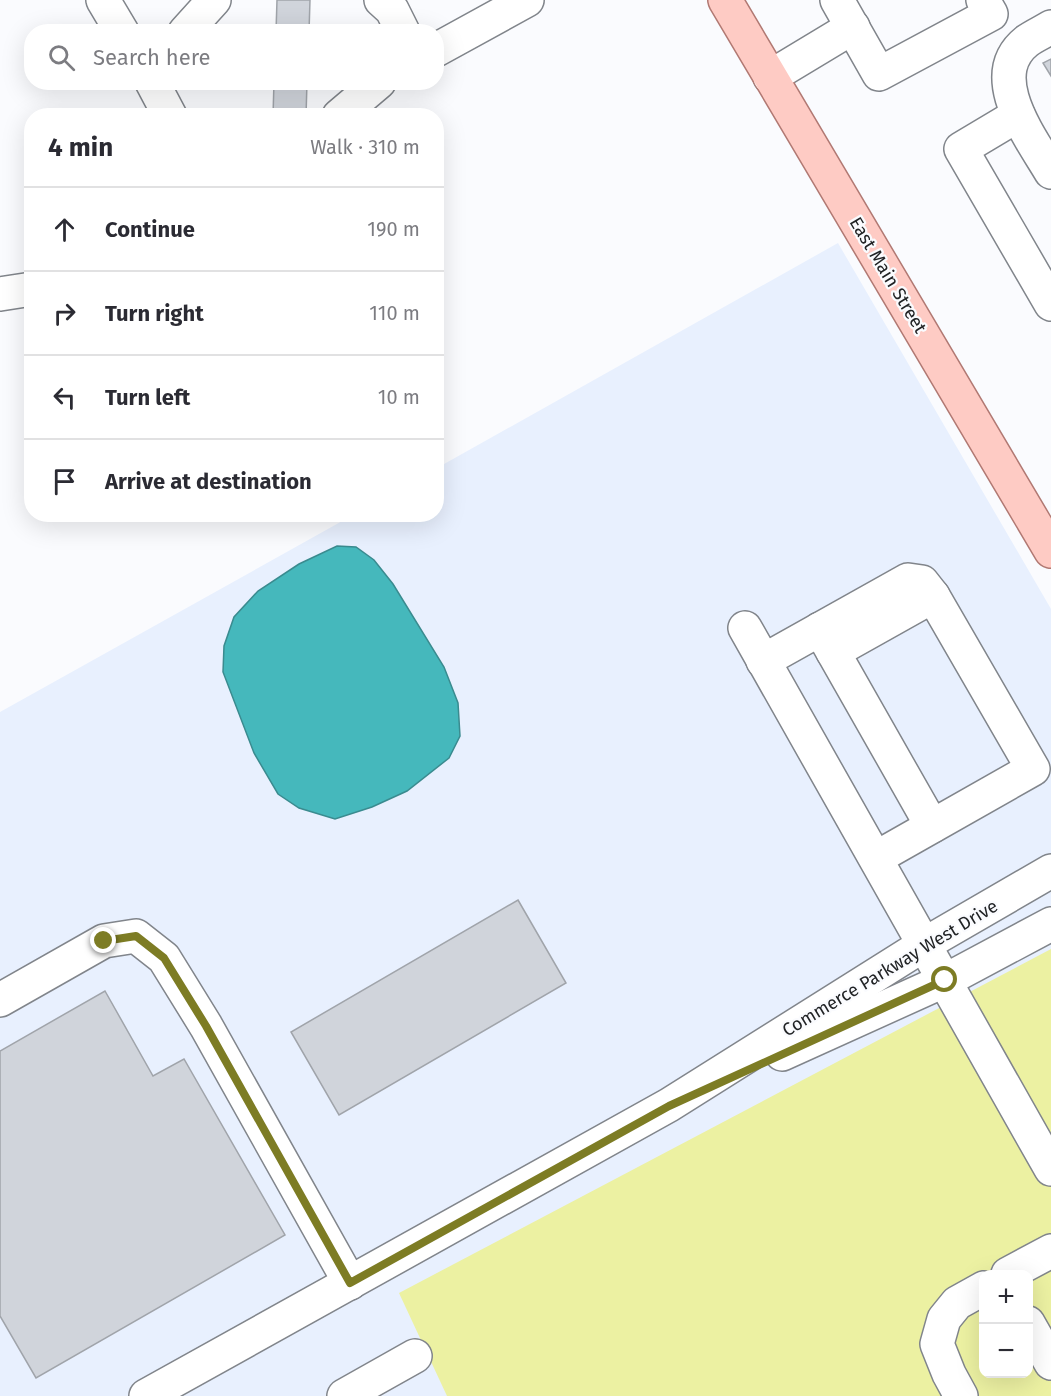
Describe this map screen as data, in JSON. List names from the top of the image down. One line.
{"streets":{"main road":["East Main Street"],"street":["Commerce Parkway West Drive"]},"page":{"search":"Search here","heading":["4 min","Walk · 310 m"],"list":[["Continue","190 m"],["Turn right","110 m"],["Turn left","10 m"],"Arrive at destination"],"map_buttons":["+","−"]}}
